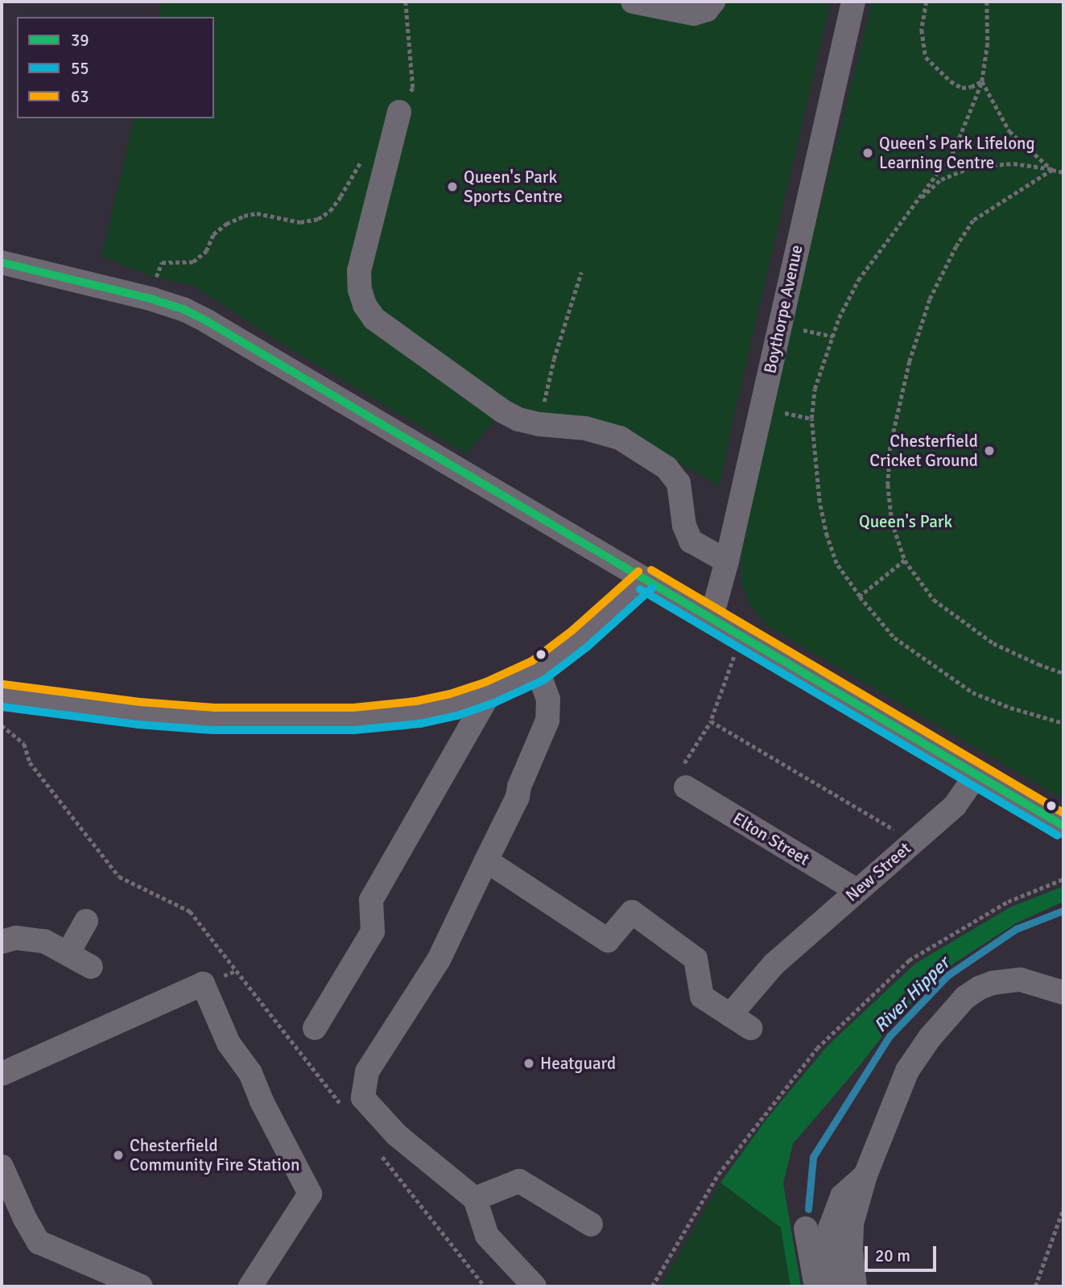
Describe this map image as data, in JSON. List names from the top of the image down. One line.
{"streets":{"street":["Boythorpe Avenue","Elton Street","New Street"]},"crossings":[["Elton Street","New Street"]],"water":["River Hipper"],"parks":["Queen's Park"],"places":["Queen's Park Lifelong Learning Centre","Queen's Park Sports Centre","Chesterfield Cricket Ground","Heatguard","Chesterfield Community Fire Station"],"lines":["transit line 39","transit line 63","transit line 55"],"legend":["39","55","63"],"scale_bar":"20 m"}
